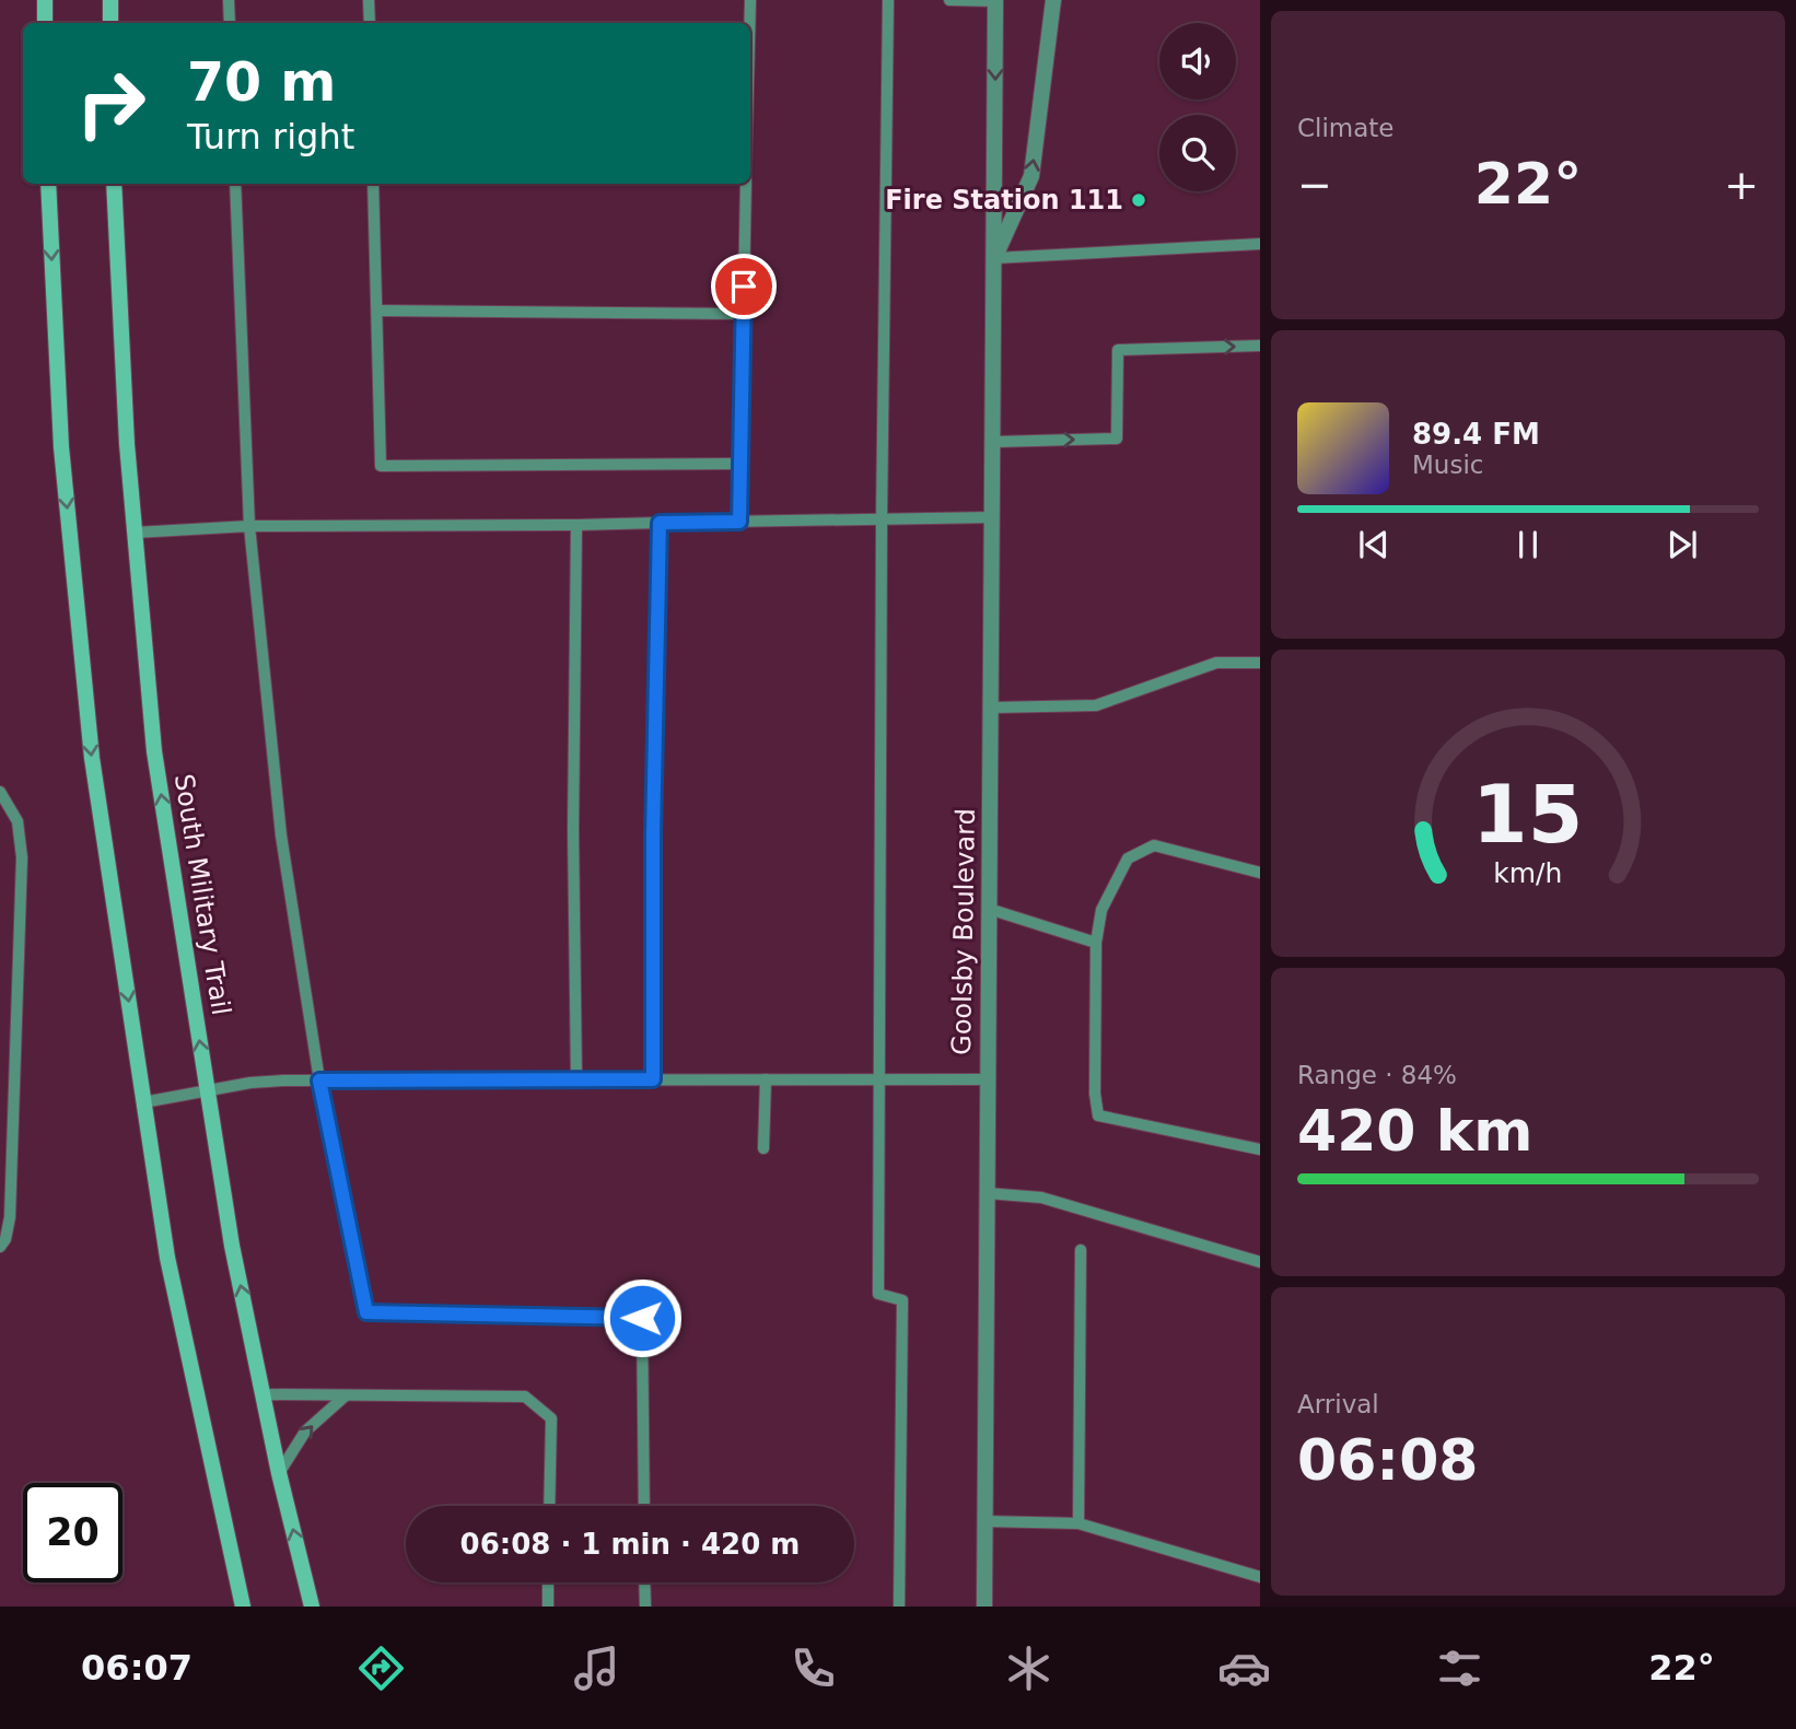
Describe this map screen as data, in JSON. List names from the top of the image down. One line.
{"streets":{"street":["South Military Trail","Goolsby Boulevard"]},"places":["Fire Station 111"],"page":{"tile":["Climate",["Range · 84%","420 km"],["Arrival","06:08"]],"turn":["70 m","Turn right"],"heat":["−","22°","+"],"song":["89.4 FM","Music"],"limit":"20","trip":"06:08 · 1 min · 420 m","tabs":["06:07","22°"],"gauge":["15","km/h"]}}
